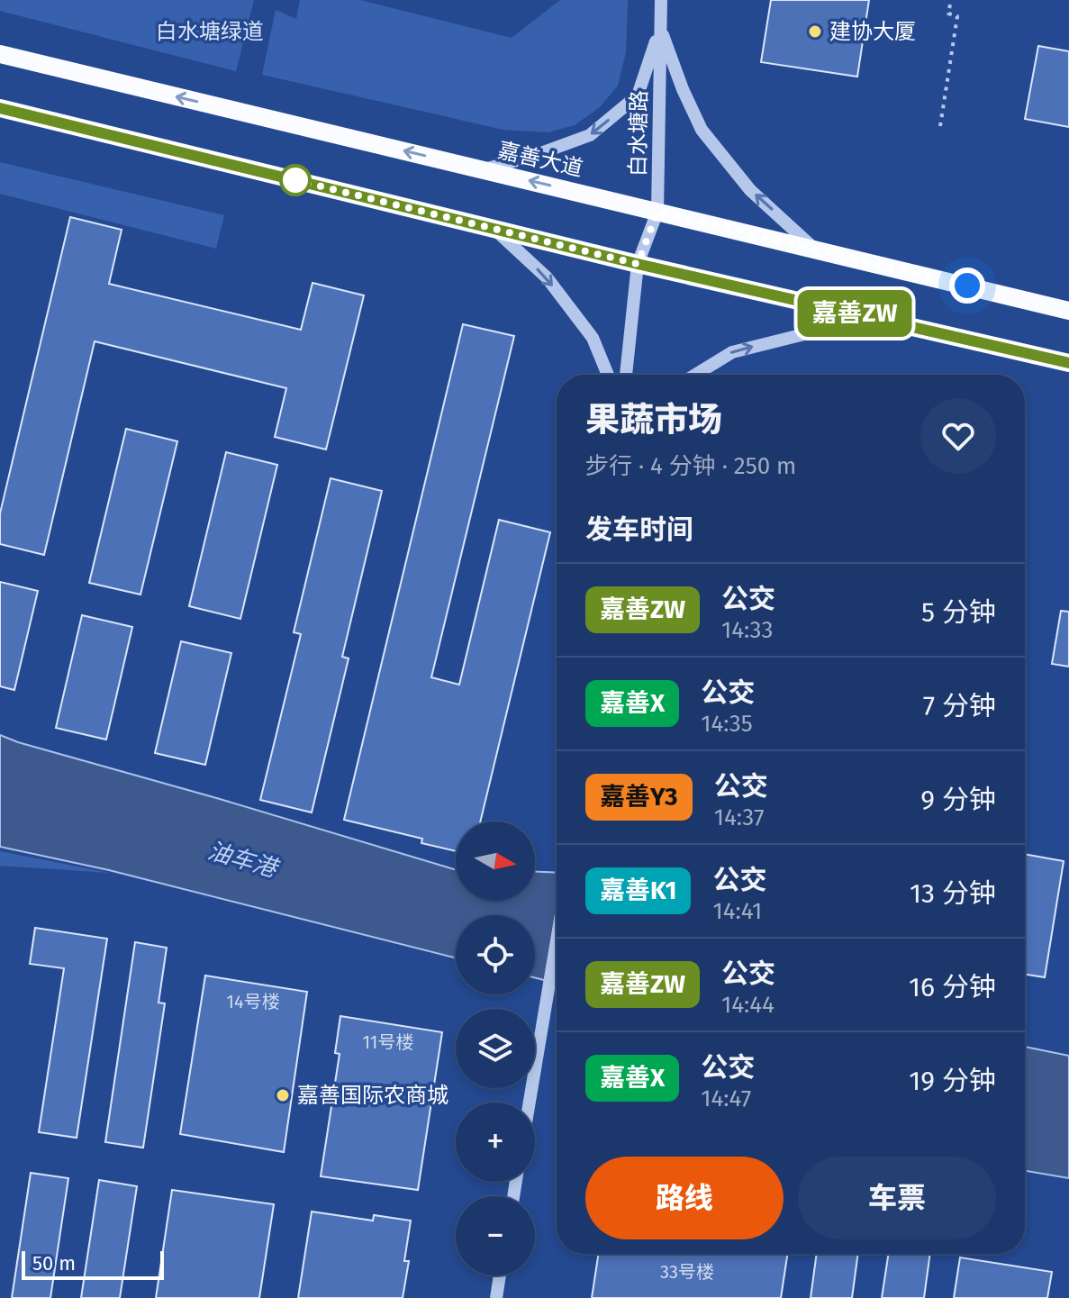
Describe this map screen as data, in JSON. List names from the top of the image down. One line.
{"streets":{"main road":["嘉善大道"],"street":["白水塘路"]},"crossings":[["白水塘路","嘉善大道"]],"water":["油车港"],"parks":["白水塘绿道"],"places":["建协大厦","嘉善国际农商城"],"lines":["bus line 嘉善ZW"],"house_numbers":["14号楼","11号楼","33号楼"],"scale_bar":"50 m","north":"right","page":{"on_map":"嘉善ZW","heading":[["果蔬市场","步行 · 4 分钟 · 250 m"],"发车时间"],"list":[{"mark":"嘉善ZW","name":"公交","note":"14:33","value":"5 分钟"},{"mark":"嘉善X","name":"公交","note":"14:35","value":"7 分钟"},{"mark":"嘉善Y3","name":"公交","note":"14:37","value":"9 分钟"},{"mark":"嘉善K1","name":"公交","note":"14:41","value":"13 分钟"},{"mark":"嘉善ZW","name":"公交","note":"14:44","value":"16 分钟"},{"mark":"嘉善X","name":"公交","note":"14:47","value":"19 分钟"}],"map_buttons":["+","−"],"buttons":["路线","车票"],"scale":"50 m"}}
